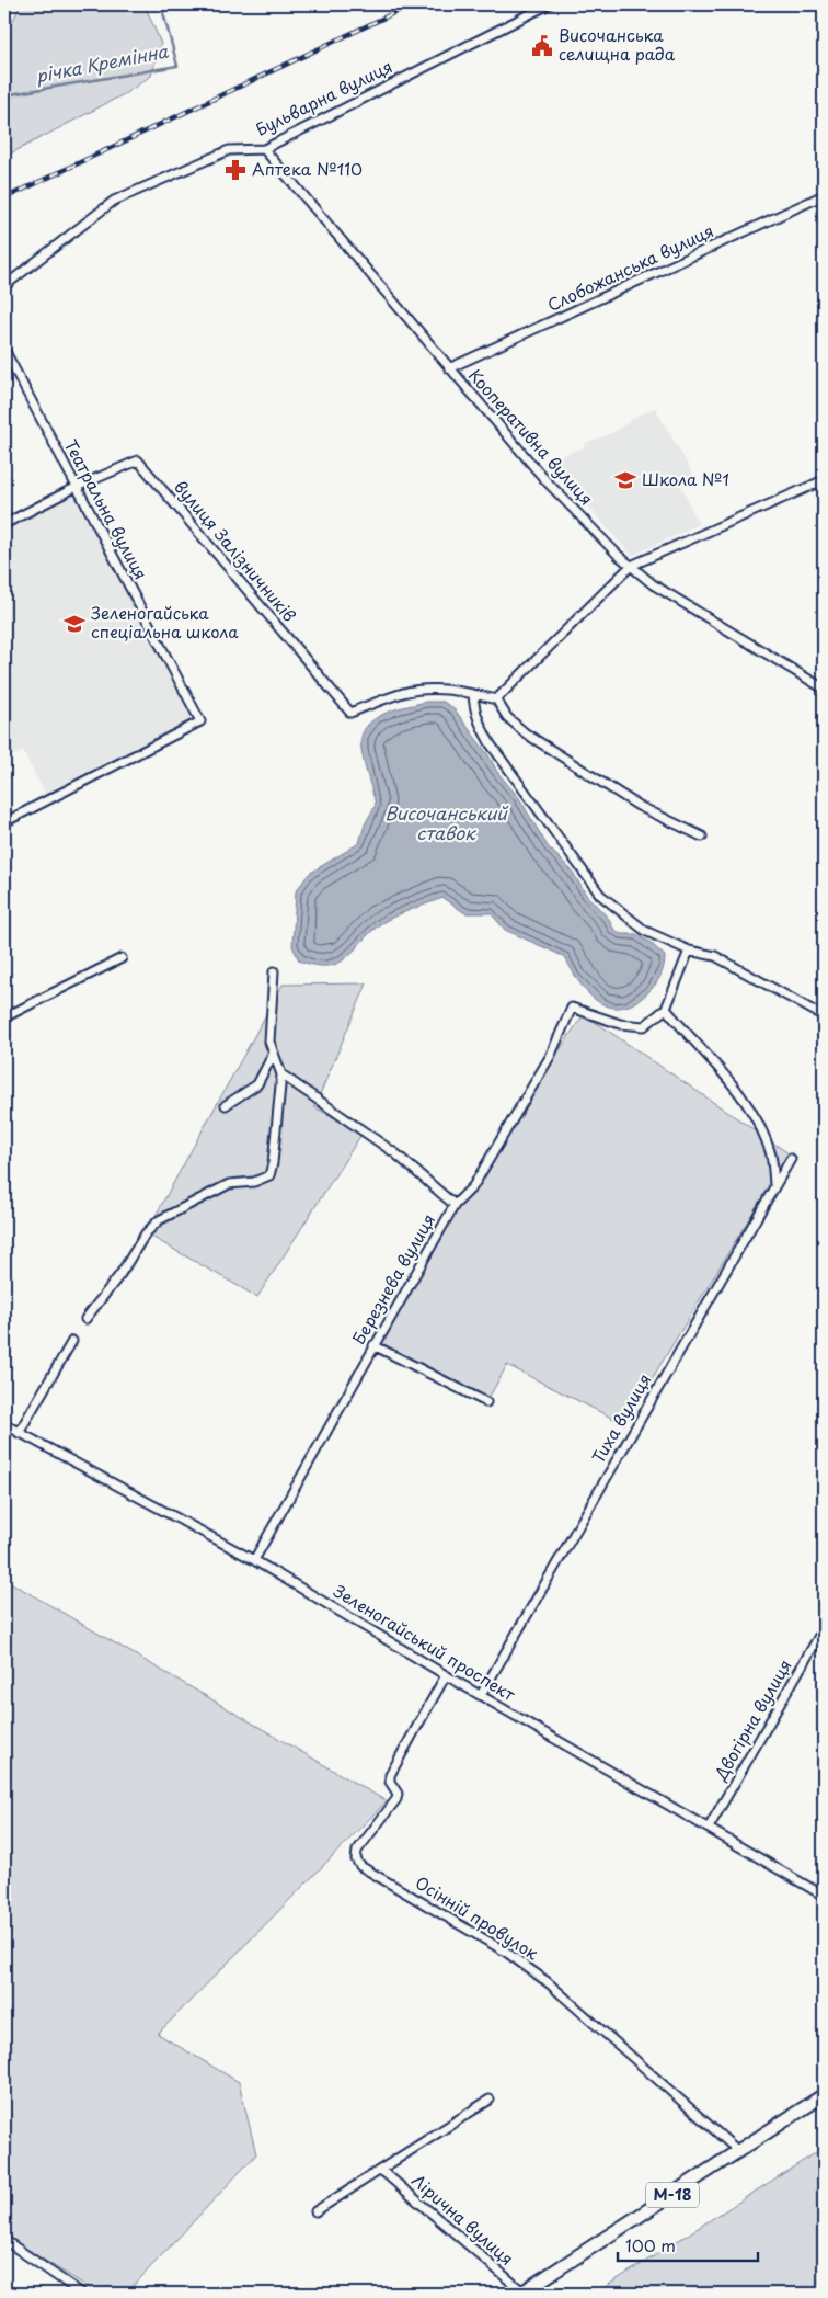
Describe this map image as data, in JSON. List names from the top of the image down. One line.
{"streets":{"highway":["М-18"],"street":["Бульварна вулиця","Слобожанська вулиця","Кооперативна вулиця","Театральна вулиця","вулиця Залізничників","Березнева вулиця","Тиха вулиця","Зеленогайський проспект","Двогірна вулиця","Осінній провулок","Лірична вулиця"]},"crossings":[["Бульварна вулиця","Кооперативна вулиця"],["Слобожанська вулиця","Кооперативна вулиця"],["Театральна вулиця","вулиця Залізничників"],["Березнева вулиця","Зеленогайський проспект"],["Тиха вулиця","Зеленогайський проспект"],["Зеленогайський проспект","Двогірна вулиця"],["Зеленогайський проспект","Осінній провулок"],["Осінній провулок","М-18"],["М-18","Лірична вулиця"]],"water":["річка Кремінна","Височанський ставок"],"places":{"public building":["Височанська селищна рада"],"pharmacy":["Аптека №110"],"school or university":["Школа №1","Зеленогайська спеціальна школа"]},"scale_bar":"100 m"}
